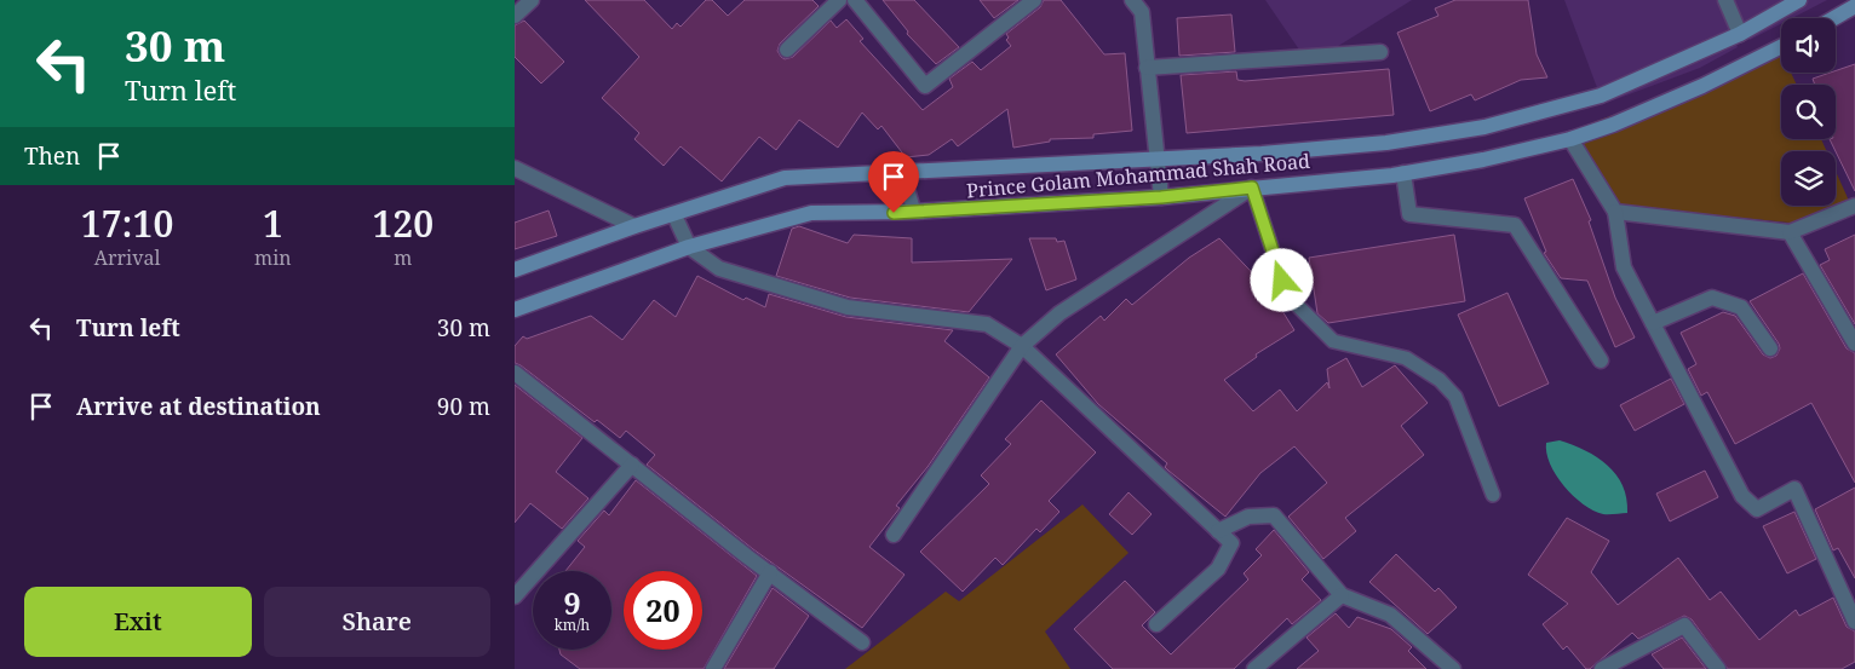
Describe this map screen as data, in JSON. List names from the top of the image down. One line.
{"streets":{"street":["Prince Golam Mohammad Shah Road"]},"page":{"turn":["30 m","Turn left"],"then":"Then","eta":["17:10","Arrival","1","min","120","m"],"list":[{"name":"Turn left","value":"30 m"},{"name":"Arrive at destination","value":"90 m"}],"speed":"9 km/h","limit":"20","buttons":["Exit","Share"]}}
